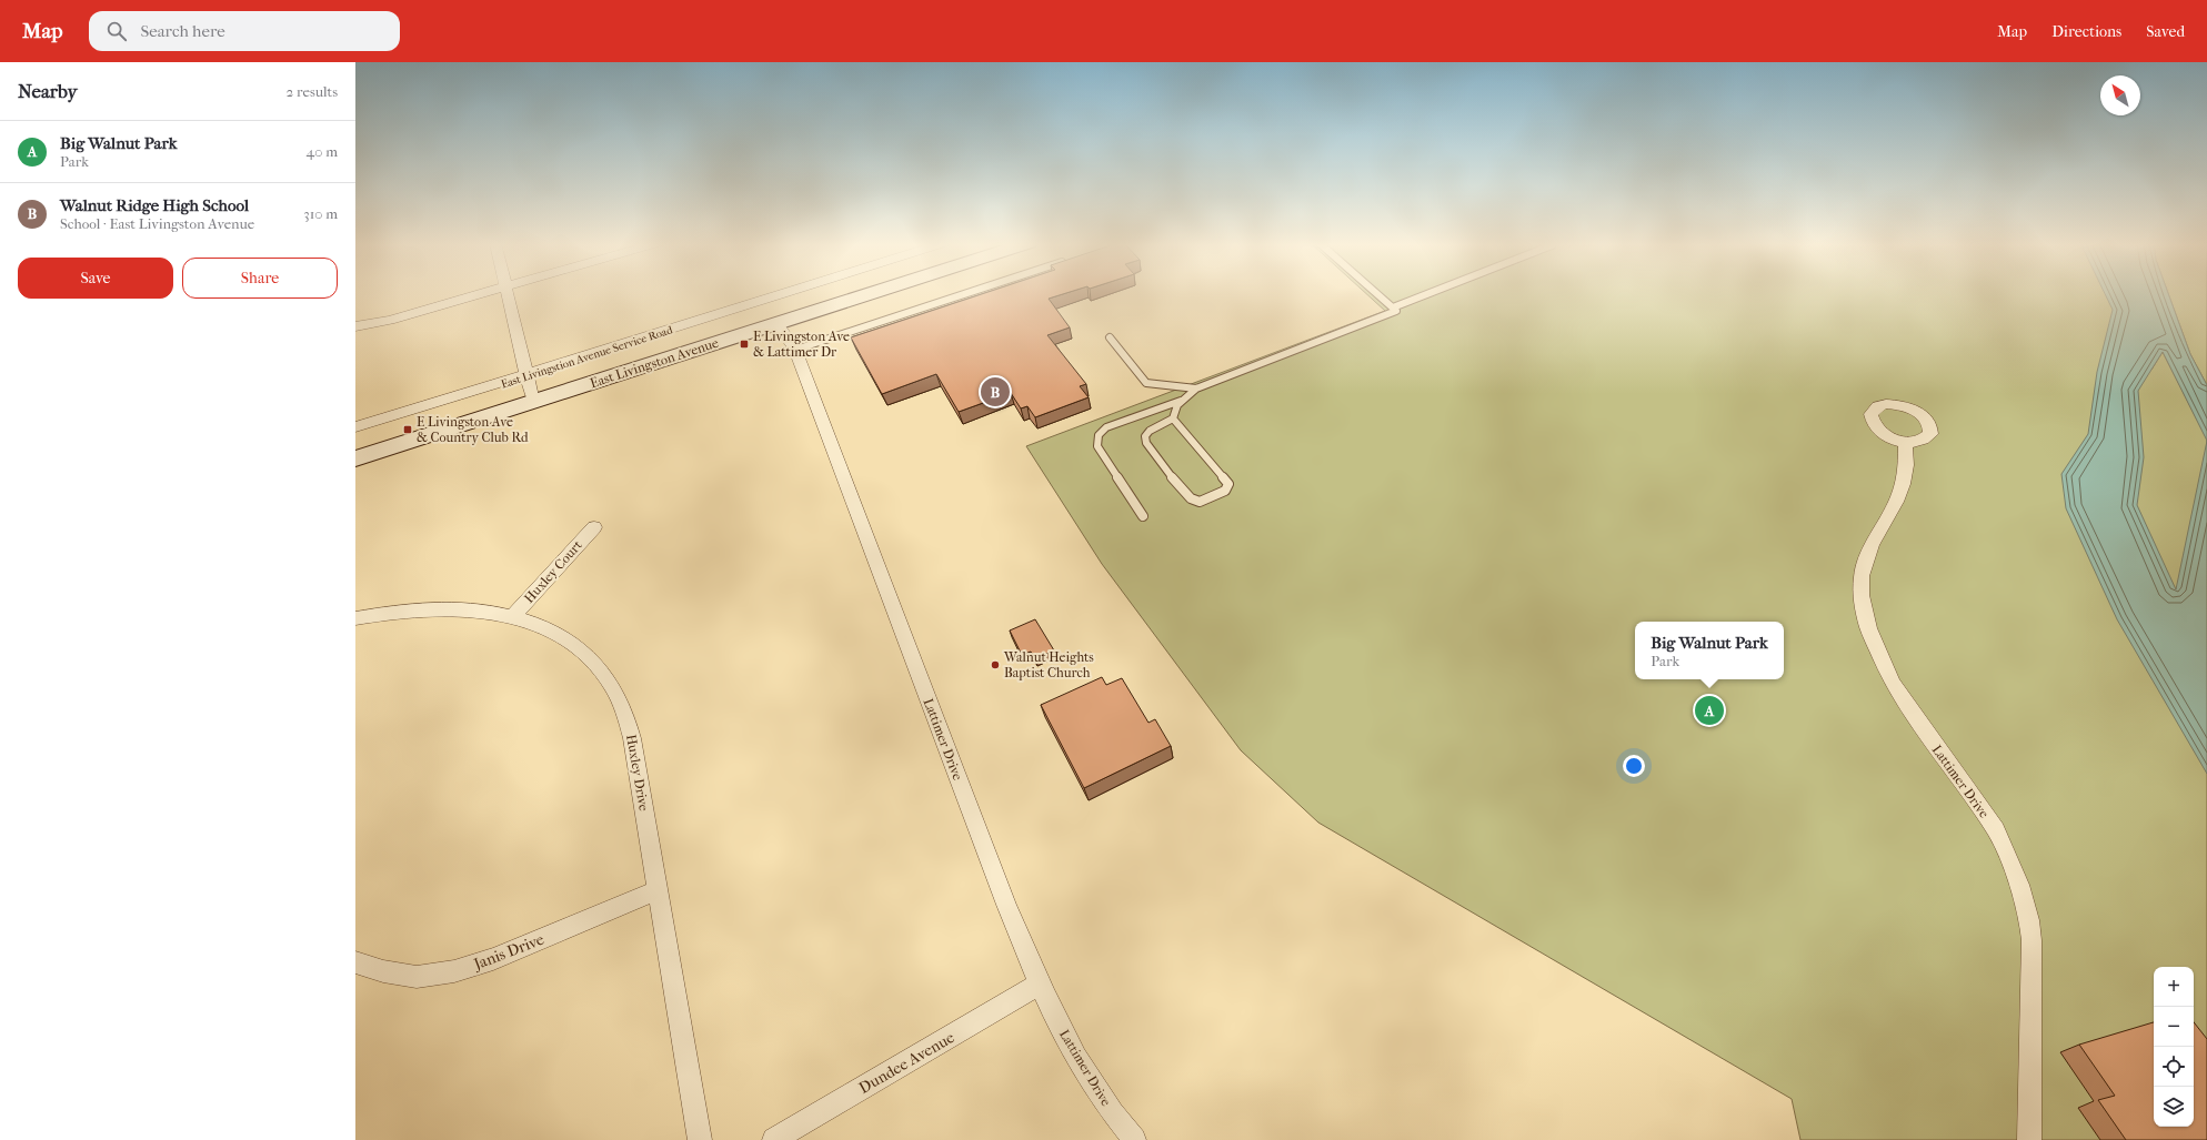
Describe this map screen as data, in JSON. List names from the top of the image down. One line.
{"streets":{"main road":["East Livingston Avenue"],"street":["East Livingstion Avenue Service Road","Huxley Court","Lattimer Drive","Huxley Drive","Janis Drive","Dundee Avenue"]},"crossings":[["East Livingston Avenue","Lattimer Drive"],["Huxley Court","Huxley Drive"],["Lattimer Drive","Dundee Avenue"],["Huxley Drive","Janis Drive"]],"places":{"transit":["E Livingston Ave & Lattimer Dr","E Livingston Ave & Country Club Rd"],"other":["Walnut Heights Baptist Church"]},"north":"top left","page":{"header":"Map","search":"Search here","nav":["Map","Directions","Saved"],"heading":["Nearby","2 results"],"list":[{"mark":"A","name":"Big Walnut Park","note":"Park","value":"40 m"},{"mark":"B","name":"Walnut Ridge High School","note":"School · East Livingston Avenue","value":"310 m"}],"buttons":["Save","Share"],"pins":["B","A"],"popup":["Big Walnut Park","Park"],"map_buttons":["+","−"]}}
